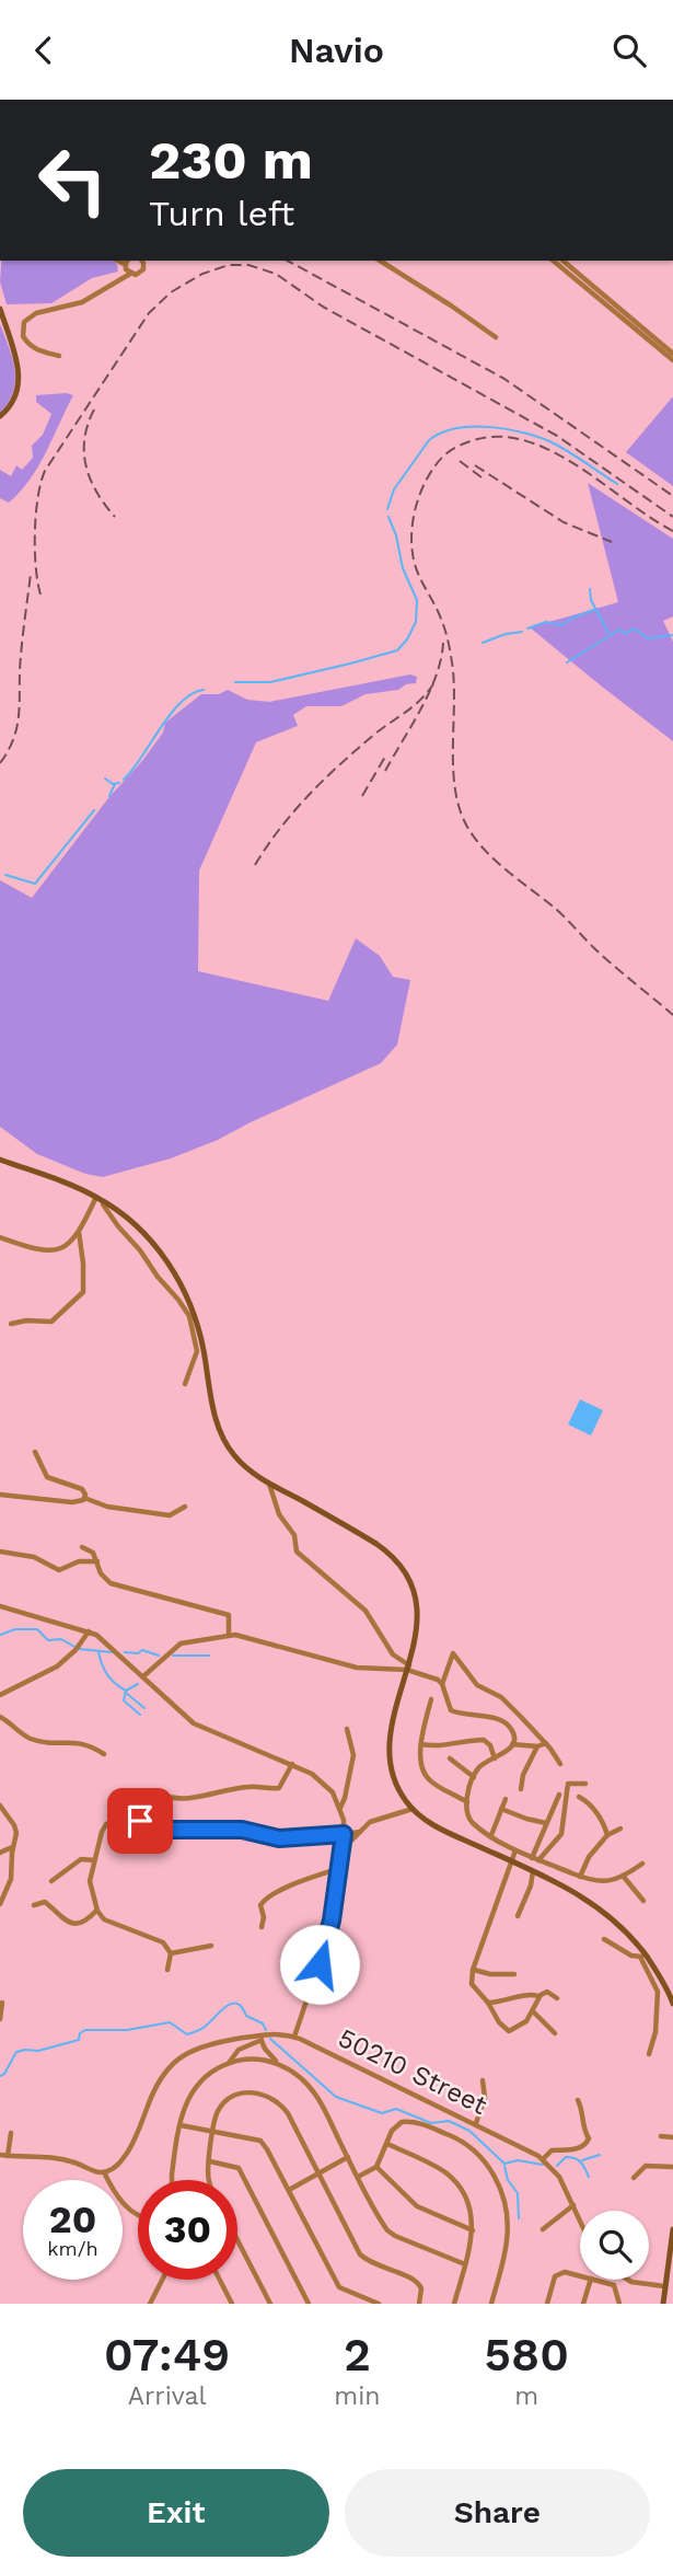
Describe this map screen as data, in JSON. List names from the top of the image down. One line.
{"streets":{"street":["50210 Street"]},"page":{"header":"Navio","turn":["230 m","Turn left"],"speed":"20 km/h","limit":"30","eta":["07:49","Arrival","2","min","580","m"],"buttons":["Exit","Share"]}}
